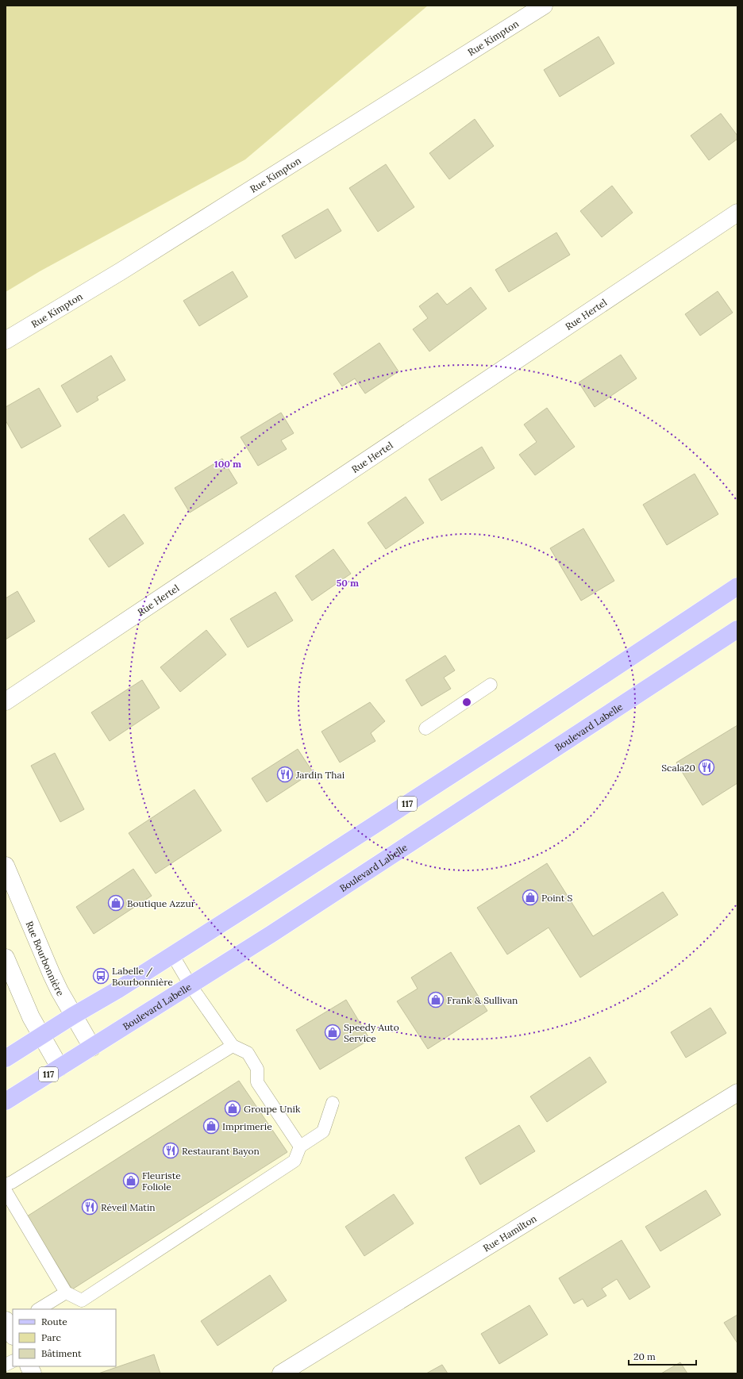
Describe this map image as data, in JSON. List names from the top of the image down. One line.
{"streets":{"main road":["Boulevard Labelle","117"],"street":["Rue Kimpton","Rue Hertel","Rue Bourbonnière","Rue Hamilton"]},"crossings":[["Boulevard Labelle","Rue Bourbonnière"],["117","Rue Bourbonnière"]],"places":{"restaurant":["Scala20","Jardin Thai","Restaurant Bayon","Réveil Matin"],"shop":["Point S","Boutique Azzur","Frank & Sullivan","Speedy Auto Service","Groupe Unik","Imprimerie","Fleuriste Foliole"],"bus stop":["Labelle / Bourbonnière"]},"legend":["Route","Parc","Bâtiment"],"scale_bar":"20 m","rings":["100 m","50 m"]}
